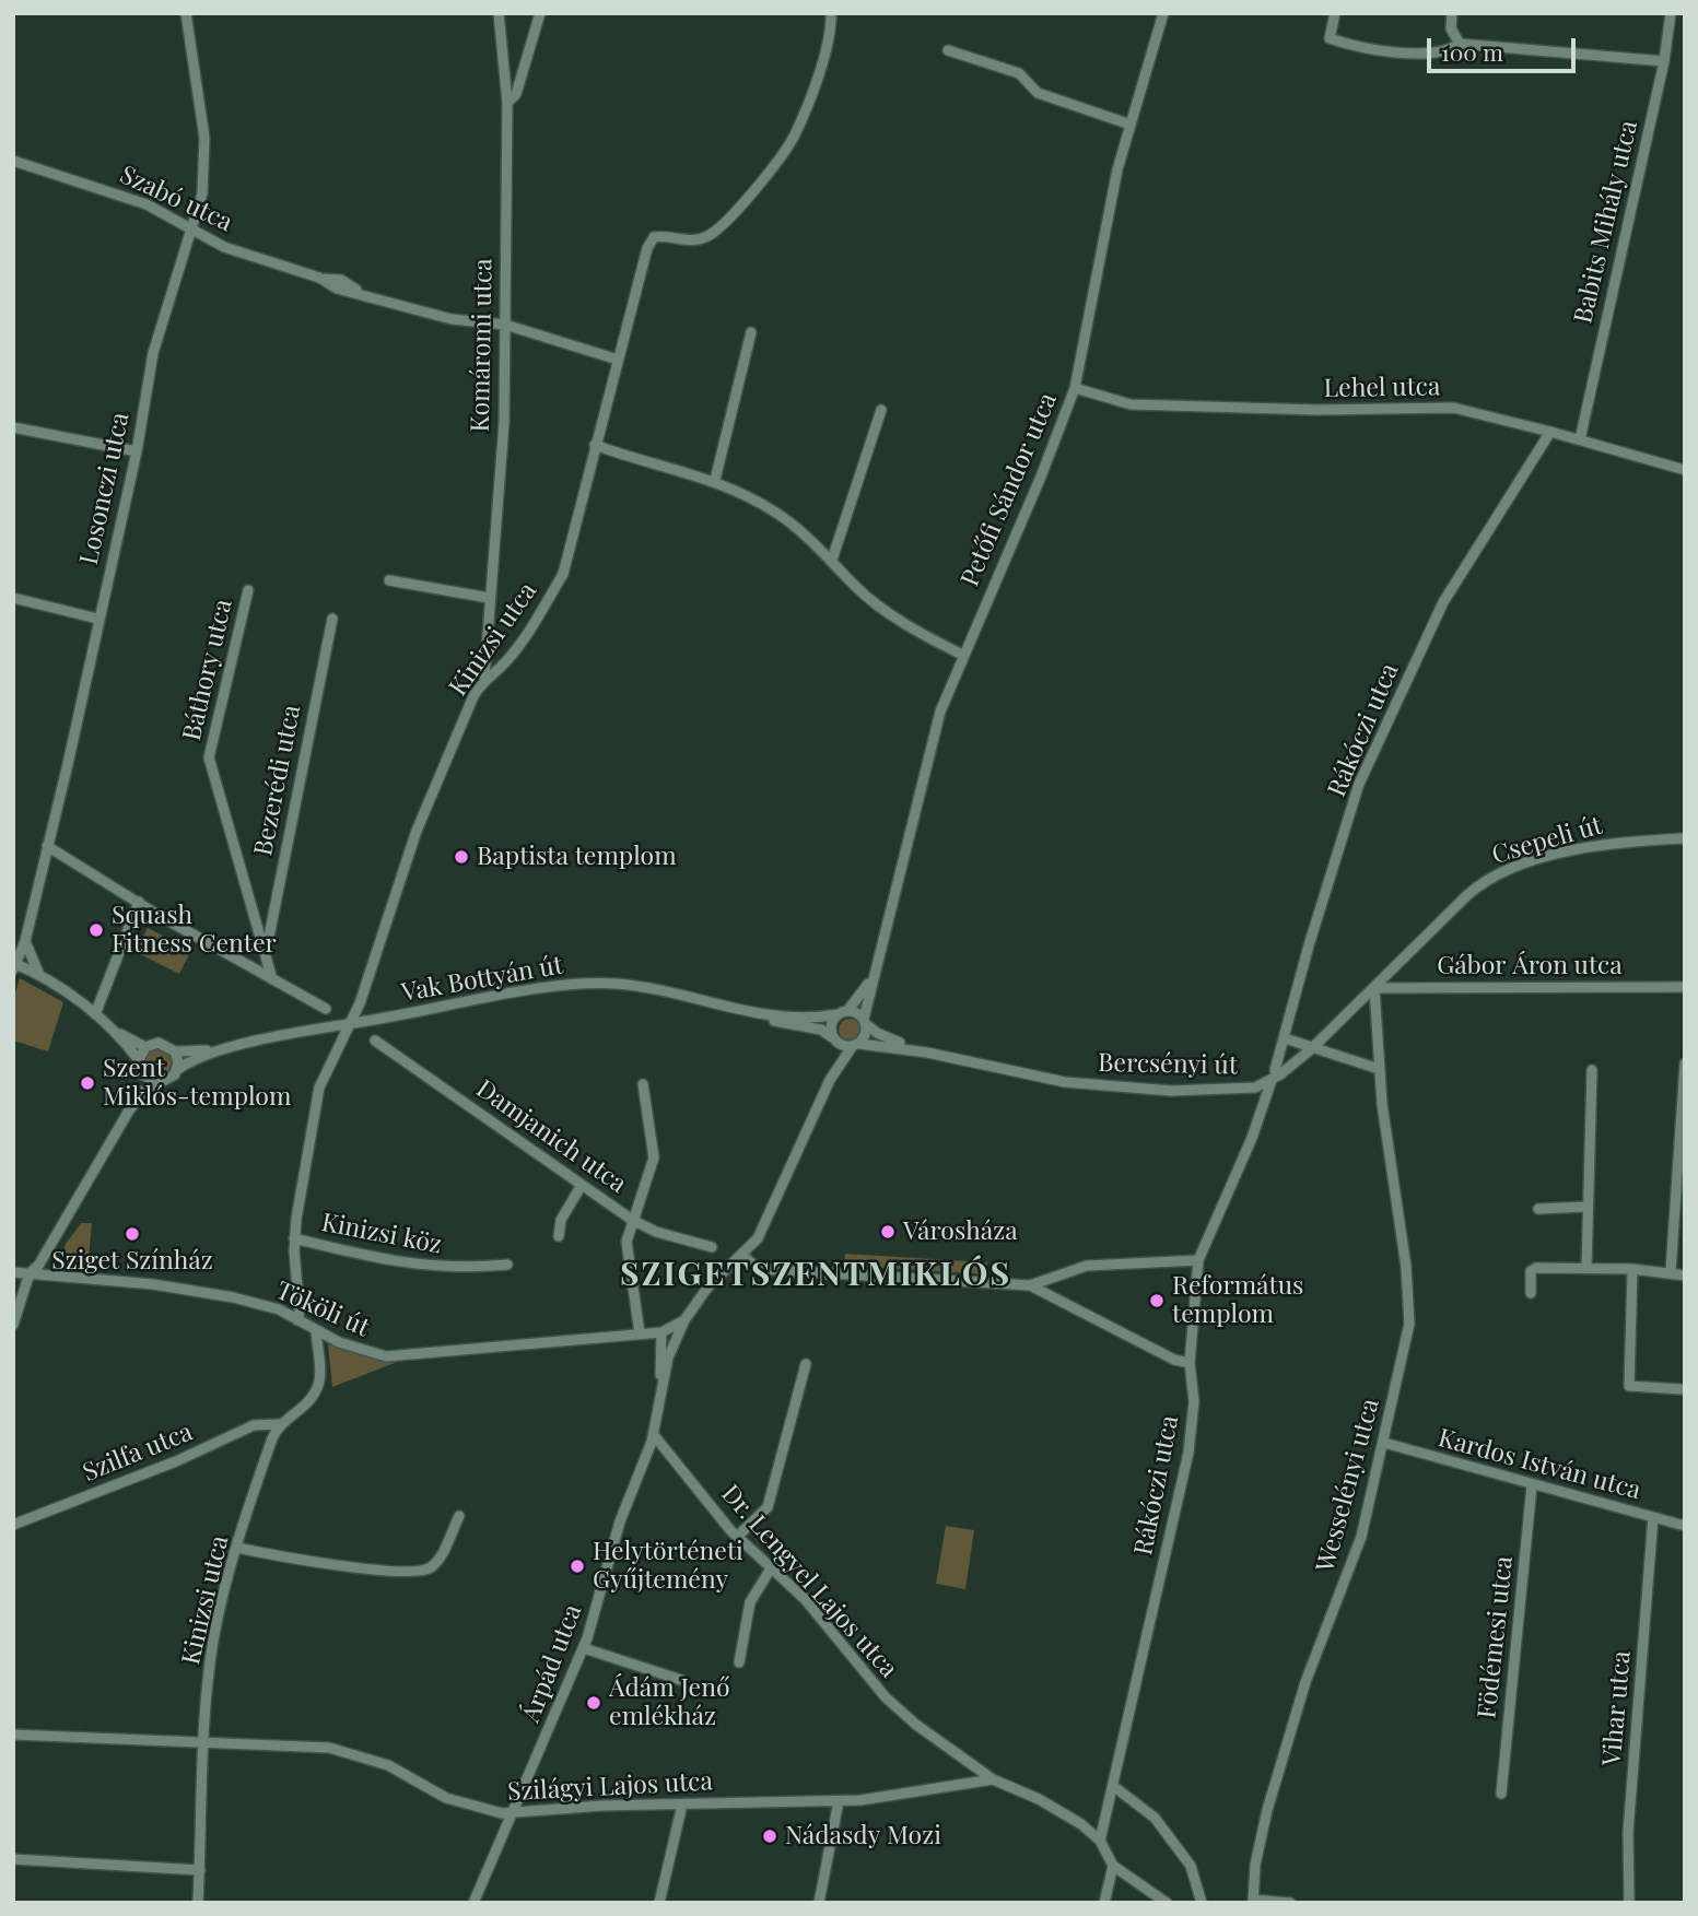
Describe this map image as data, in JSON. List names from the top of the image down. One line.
{"streets":{"street":["Szabó utca","Babits Mihály utca","Komáromi utca","Lehel utca","Losonczi utca","Petőfi Sándor utca","Kinizsi utca","Báthory utca","Rákóczi utca","Bezerédi utca","Csepeli út","Gábor Áron utca","Vak Bottyán út","Bercsényi út","Damjanich utca","Kinizsi köz","Tököli út","Szilfa utca","Kardos István utca","Wesselényi utca","Dr. Lengyel Lajos utca","Födémesi utca","Árpád utca","Vihar utca","Szilágyi Lajos utca"]},"crossings":[["Szabó utca","Komáromi utca"],["Szabó utca","Losonczi utca"],["Szabó utca","Kinizsi utca"],["Babits Mihály utca","Lehel utca"],["Komáromi utca","Kinizsi utca"],["Lehel utca","Petőfi Sándor utca"],["Lehel utca","Rákóczi utca"],["Petőfi Sándor utca","Vak Bottyán út"],["Petőfi Sándor utca","Bercsényi út"],["Kinizsi utca","Vak Bottyán út"],["Kinizsi utca","Kinizsi köz"],["Kinizsi utca","Tököli út"],["Kinizsi utca","Szilfa utca"],["Kinizsi utca","Szilágyi Lajos utca"],["Báthory utca","Bezerédi utca"],["Rákóczi utca","Bercsényi út"],["Rákóczi utca","Dr. Lengyel Lajos utca"],["Csepeli út","Gábor Áron utca"],["Csepeli út","Bercsényi út"],["Csepeli út","Wesselényi utca"],["Gábor Áron utca","Bercsényi út"],["Gábor Áron utca","Wesselényi utca"],["Vak Bottyán út","Bercsényi út"],["Bercsényi út","Wesselényi utca"],["Tököli út","Árpád utca"],["Kardos István utca","Wesselényi utca"],["Kardos István utca","Födémesi utca"],["Kardos István utca","Vihar utca"],["Dr. Lengyel Lajos utca","Árpád utca"],["Dr. Lengyel Lajos utca","Szilágyi Lajos utca"],["Árpád utca","Szilágyi Lajos utca"]],"districts":["SZIGETSZENTMIKLÓS"],"places":["Baptista templom","Squash Fitness Center","Szent Miklós-templom","Városháza","Sziget Színház","Református templom","Helytörténeti Gyűjtemény","Ádám Jenő emlékház","Nádasdy Mozi"],"scale_bar":"100 m"}
